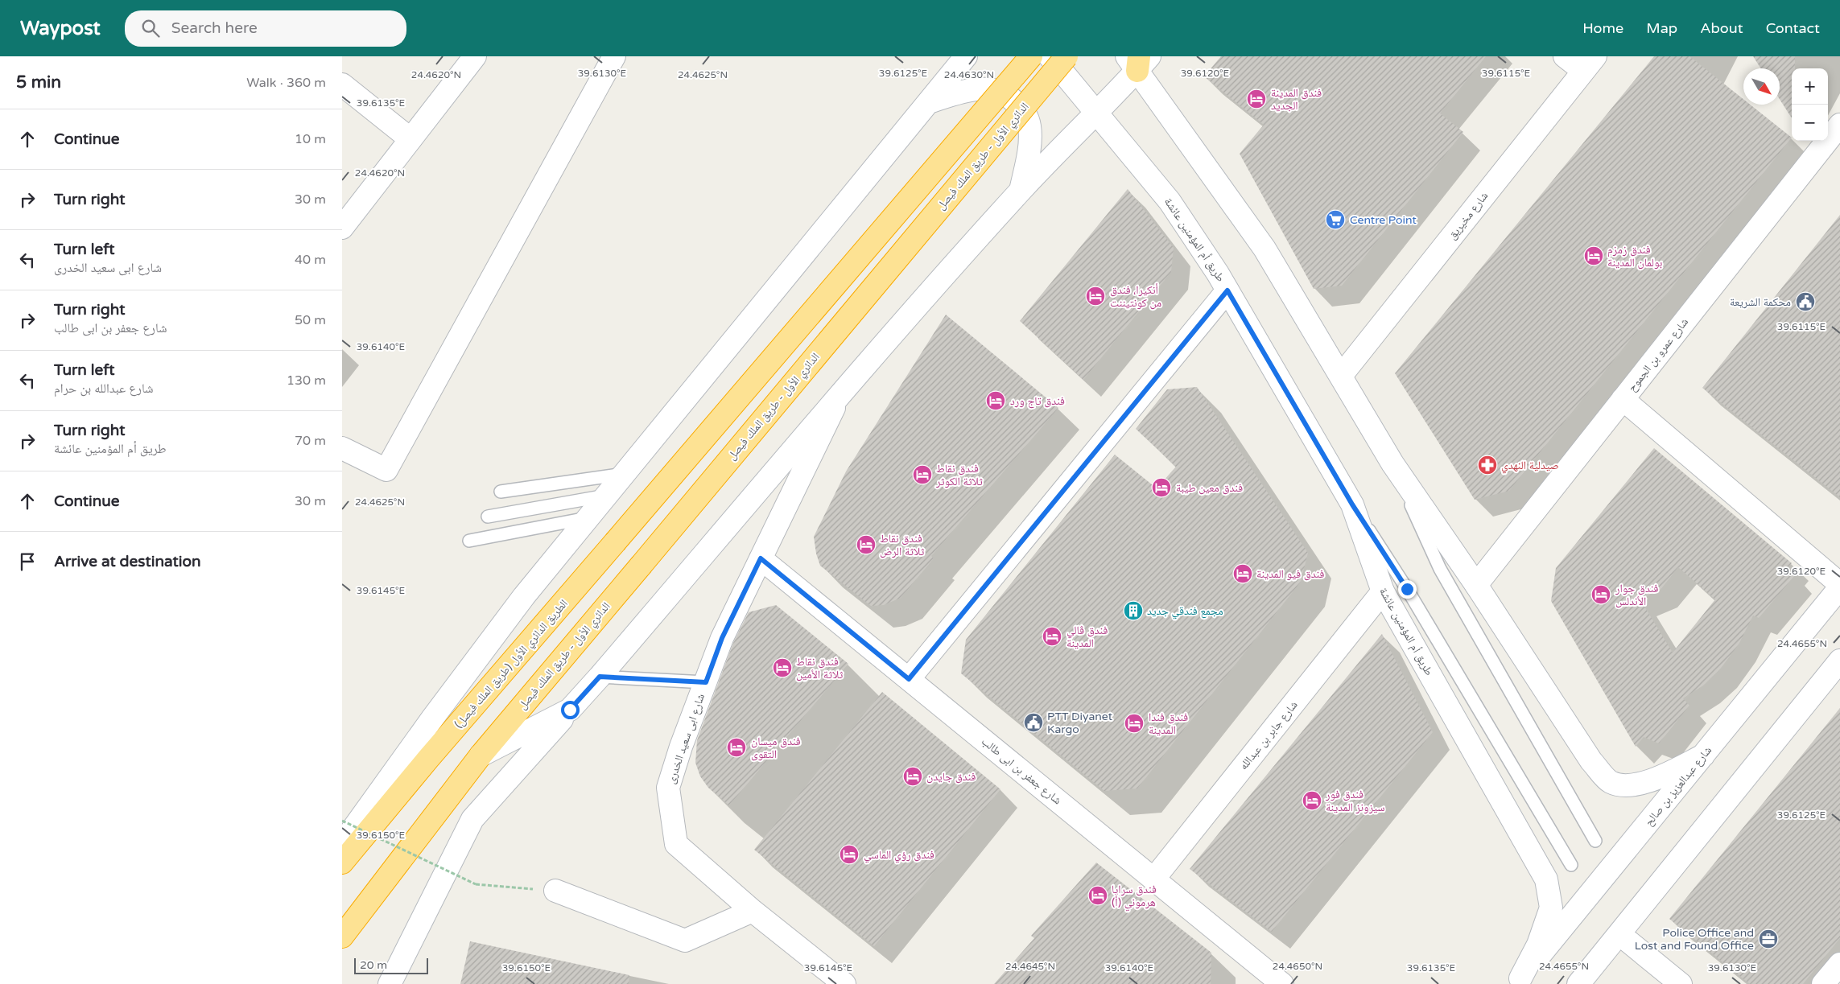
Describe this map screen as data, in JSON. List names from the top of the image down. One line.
{"streets":{"highway":["الدائري الأول - طريق الملك فيصل","الطريق الدائري الأول (طريق الملك فيصل)"],"street":["شارع مخيريق","طريق أم المؤمنين عائشة","شارع عمرو بن الجموح","شارع جابر بن عبدالله","شارع ابى سعيد الخدرى","شارع جعفر بن ابى طالب","شارع عبدالعزيز بن صالح"]},"crossings":[["طريق أم المؤمنين عائشة","شارع جابر بن عبدالله"],["طريق أم المؤمنين عائشة","شارع عبدالعزيز بن صالح"],["شارع جابر بن عبدالله","شارع جعفر بن ابى طالب"],["شارع ابى سعيد الخدرى","شارع جعفر بن ابى طالب"]],"places":{"hotel":["فندق المدينة الجديد","فندق زمزم بولمان المدينة","أنكيرا، فندق من كونتيننت","فندق تاج ورد","فندق نقاط ثلاثة الكوثر","فندق معين طيبة","فندق نقاط ثلاثة الرض","فندق فيو المدينة","فندق جوار الأندلس","فندق ڤالي المدينة","فندق نقاط ثلاثة الأمين","فندق فندا المدينة","فندق ميسان التقوى","فندق جايدن","فندق فور سيزونز المدينة","فندق رؤي الماسي","فندق سرايا هرموني (أ)"],"supermarket":["Centre Point"],"public building":["محكمة الشريعة","PTT Diyanet Kargo"],"pharmacy":["صيدلية النهدي"],"building":["مجمع فندقي جديد"],"office":["Police Office and Lost and Found Office"]},"scale_bar":"20 m","north":"bottom right","page":{"header":"Waypost","search":"Search here","nav":["Home","Map","About","Contact"],"heading":["5 min","Walk · 360 m"],"map_buttons":["+","−"],"list":[["Continue","10 m"],["Turn right","30 m"],["Turn left","شارع ابى سعيد الخدرى","40 m"],["Turn right","شارع جعفر بن ابى طالب","50 m"],["Turn left","شارع عبدالله بن حرام","130 m"],["Turn right","طريق أم المؤمنين عائشة","70 m"],["Continue","30 m"],"Arrive at destination"],"scale":"20 m"},"coordinates":["39.6130°E","39.6125°E","39.6120°E","39.6115°E","24.4620°N","24.4625°N","24.4630°N","39.6135°E","39.6140°E","39.6145°E","24.4655°N","39.6150°E","24.4645°N","24.4650°N"]}
